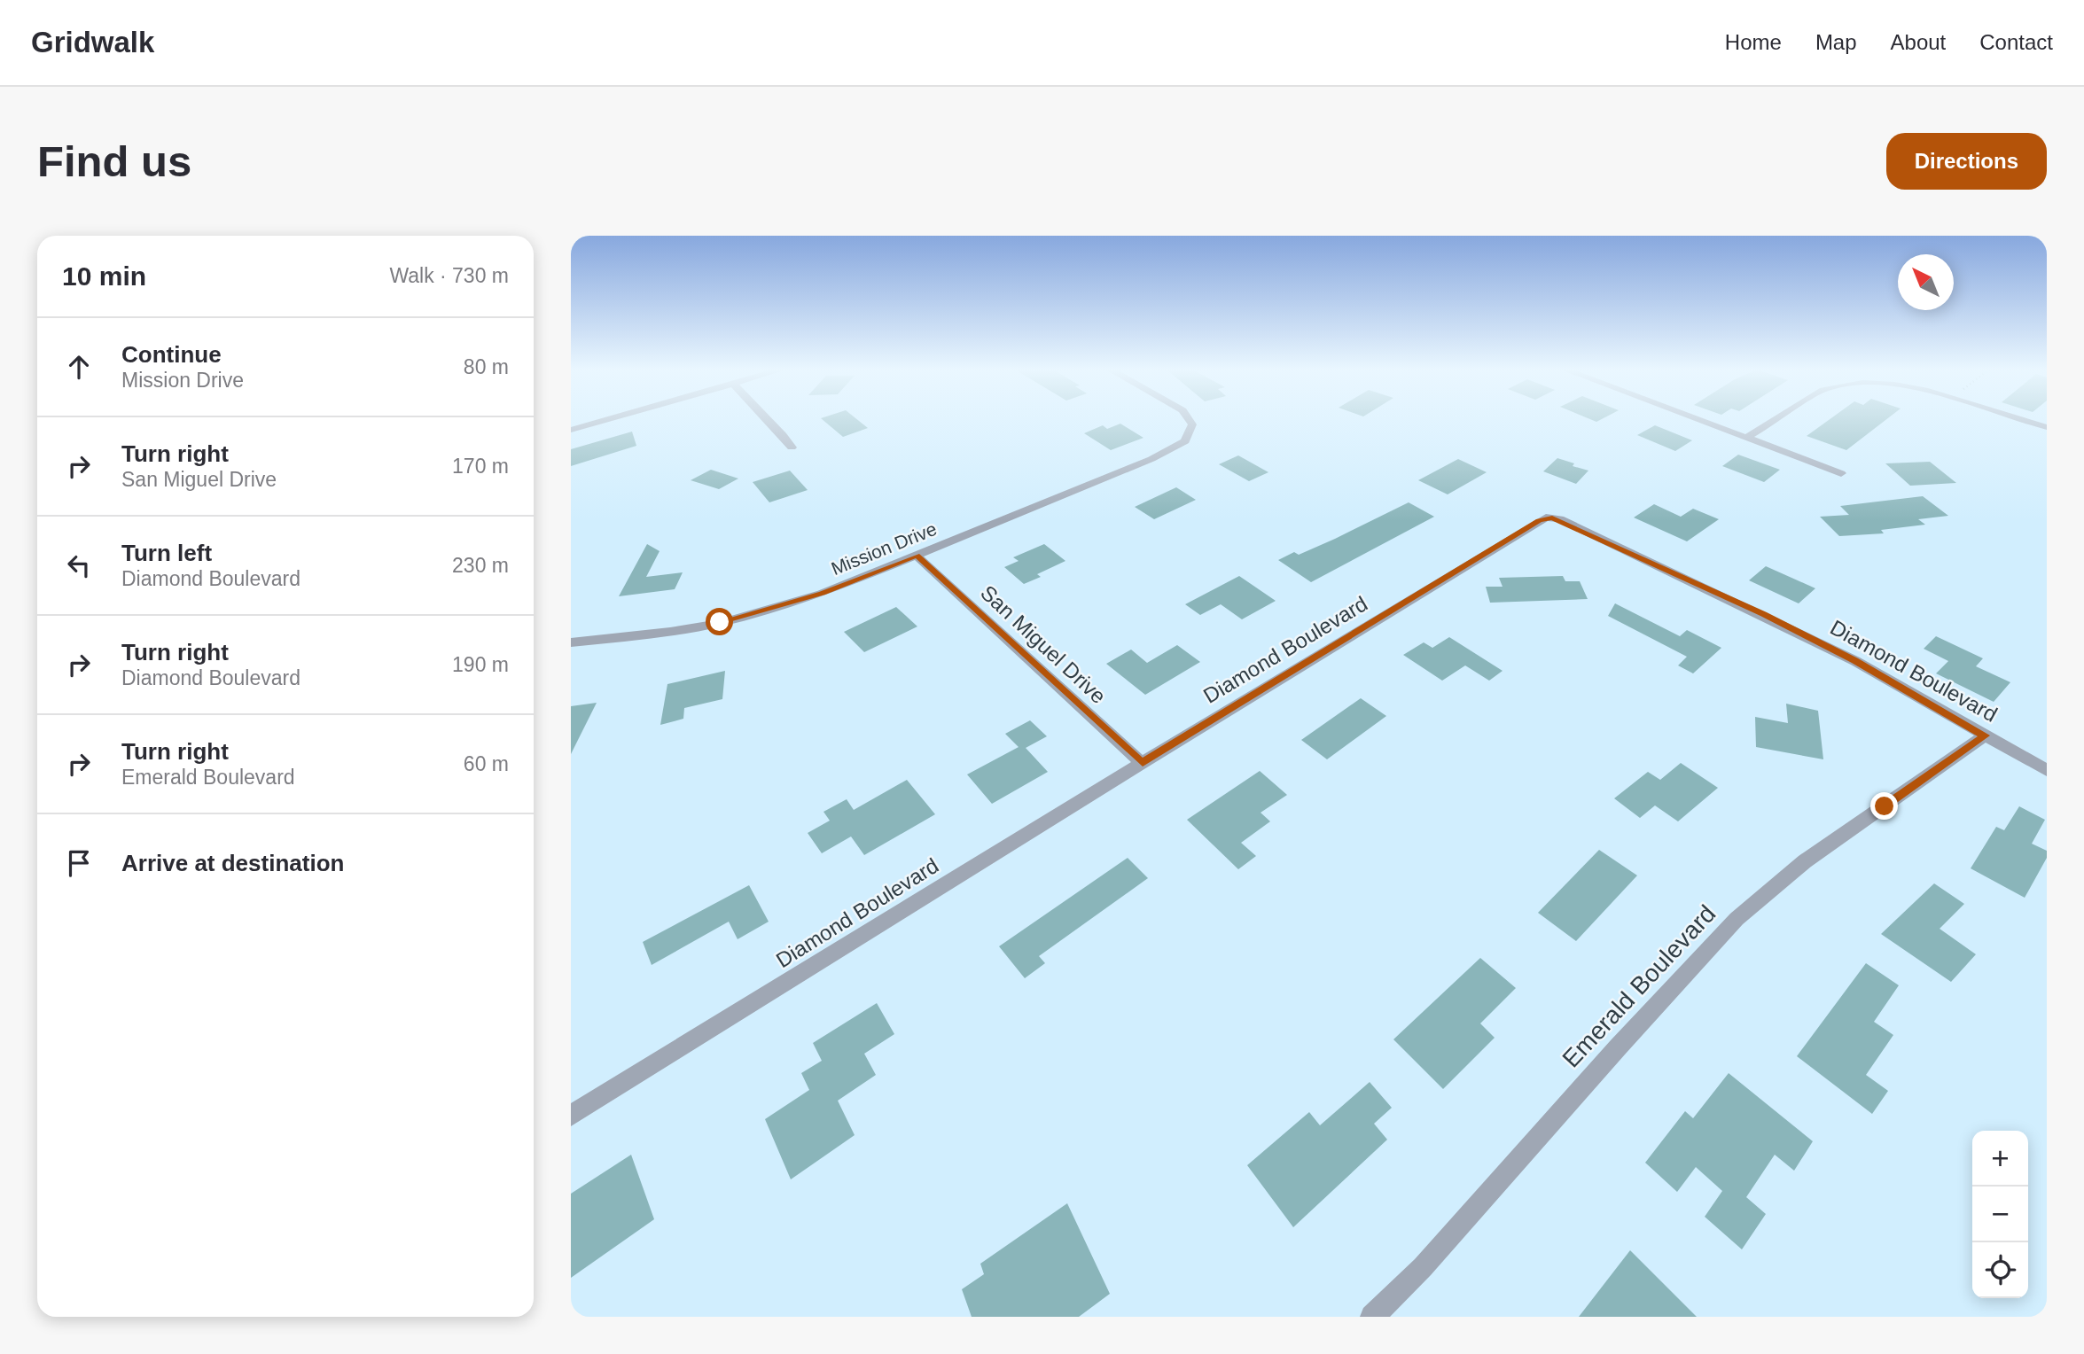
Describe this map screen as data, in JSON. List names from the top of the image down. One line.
{"streets":{"street":["Mission Drive","San Miguel Drive","Diamond Boulevard","Emerald Boulevard"]},"crossings":[["Mission Drive","San Miguel Drive"],["San Miguel Drive","Diamond Boulevard"],["Diamond Boulevard","Emerald Boulevard"]],"north":"top left","page":{"header":"Gridwalk","nav":["Home","Map","About","Contact"],"buttons":"Directions","title":"Find us","heading":["10 min","Walk · 730 m"],"list":[["Continue","Mission Drive","80 m"],["Turn right","San Miguel Drive","170 m"],["Turn left","Diamond Boulevard","230 m"],["Turn right","Diamond Boulevard","190 m"],["Turn right","Emerald Boulevard","60 m"],"Arrive at destination"],"map_buttons":["+","−"]}}
